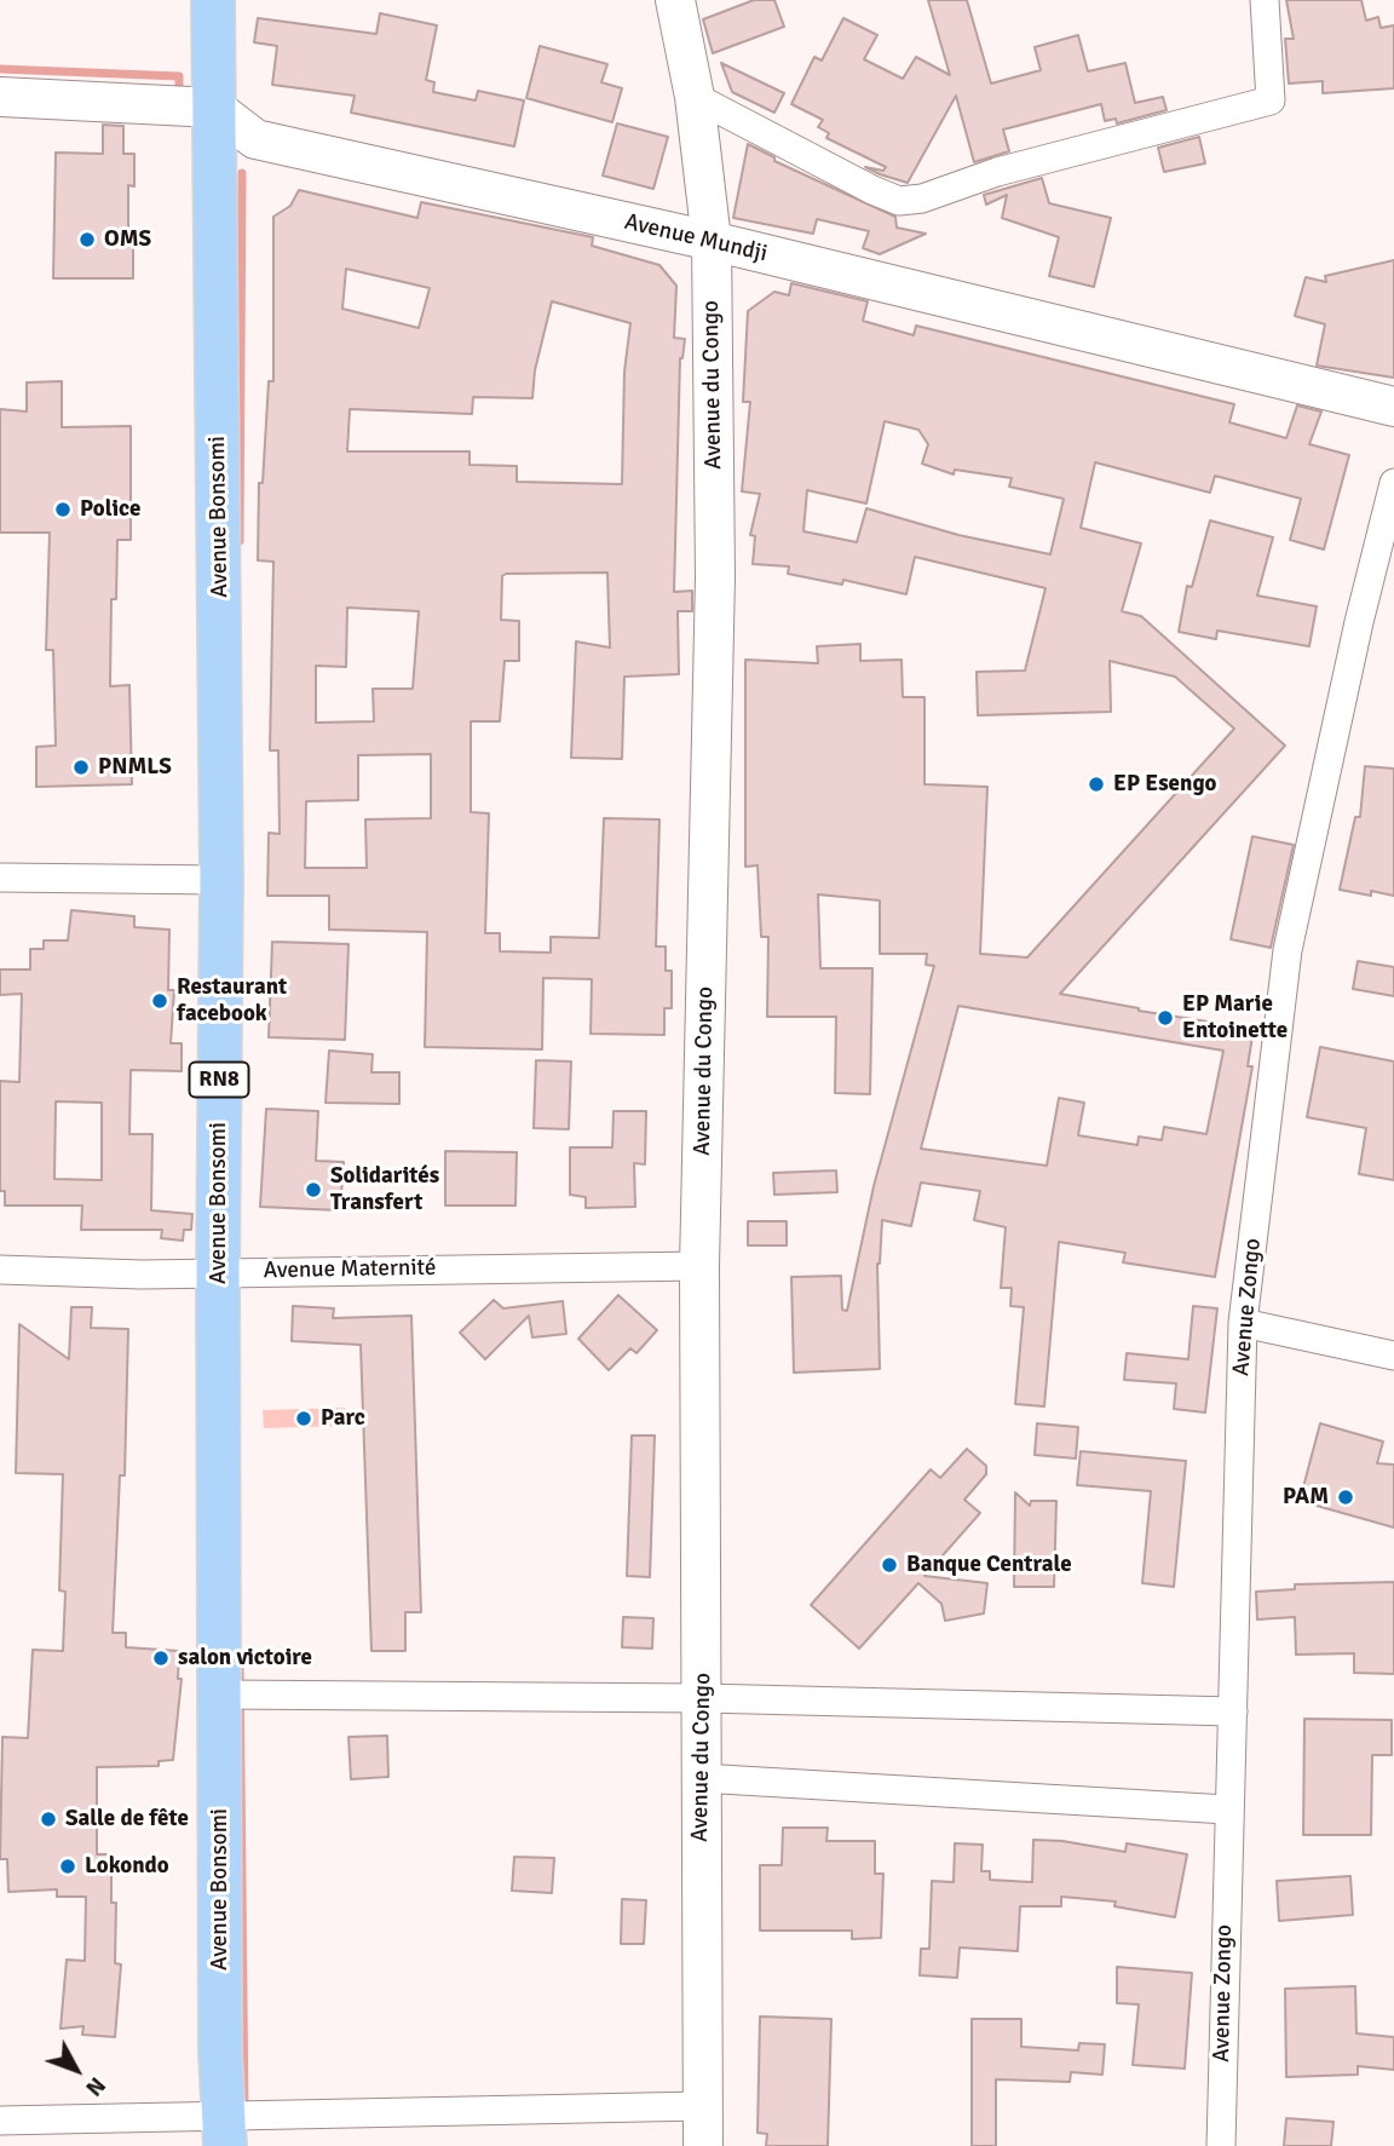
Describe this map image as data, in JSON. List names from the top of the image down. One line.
{"streets":{"main road":["Avenue Bonsomi","RN8"],"street":["Avenue Mundji","Avenue du Congo","Avenue Maternité","Avenue Zongo"]},"crossings":[["Avenue Mundji","Avenue du Congo"],["Avenue Mundji","Avenue Bonsomi"],["Avenue Mundji","RN8"],["Avenue du Congo","Avenue Maternité"],["Avenue Bonsomi","RN8"],["Avenue Bonsomi","Avenue Maternité"]],"places":["OMS","Police","PNMLS","EP Esengo","Restaurant facebook","EP Marie Entoinette","Solidarités Transfert","Parc","PAM","Banque Centrale","salon victoire","Salle de fête","Lokondo"],"north":"bottom right"}
